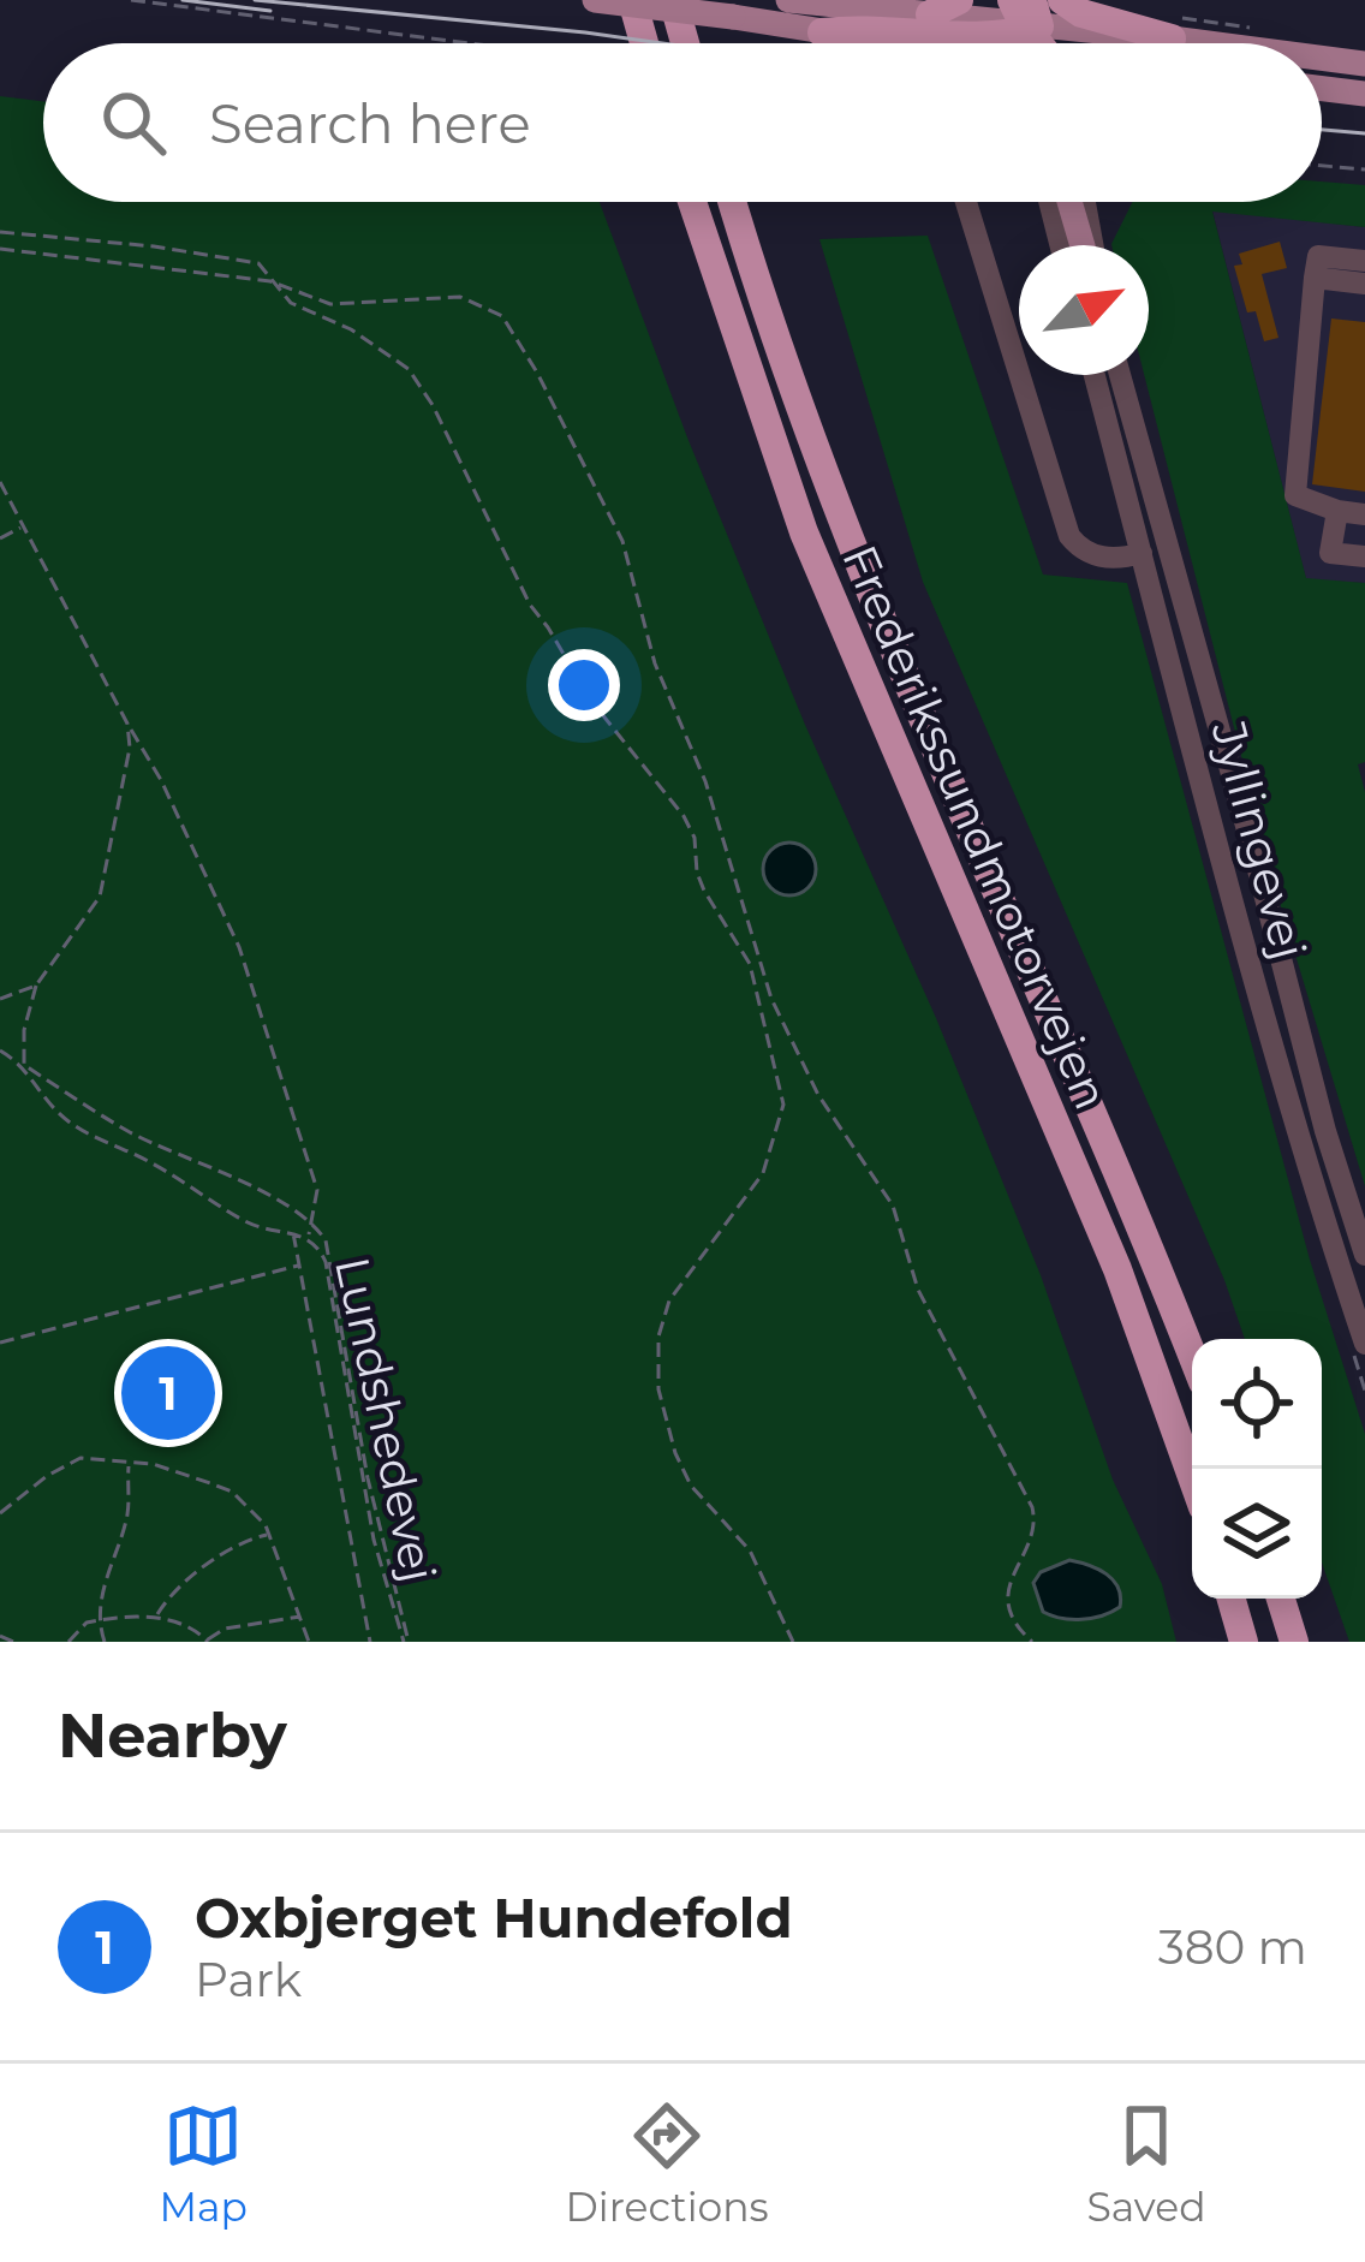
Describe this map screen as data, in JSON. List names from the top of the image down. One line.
{"streets":{"highway":["Frederikssundmotorvejen"],"street":["Jyllingevej"],"path":["Lundshedevej"]},"north":"top right","page":{"search":"Search here","pins":"1","heading":"Nearby","list":[{"mark":"1","name":"Oxbjerget Hundefold","note":"Park","value":"380 m"}],"nav":["Map","Directions","Saved"]}}
